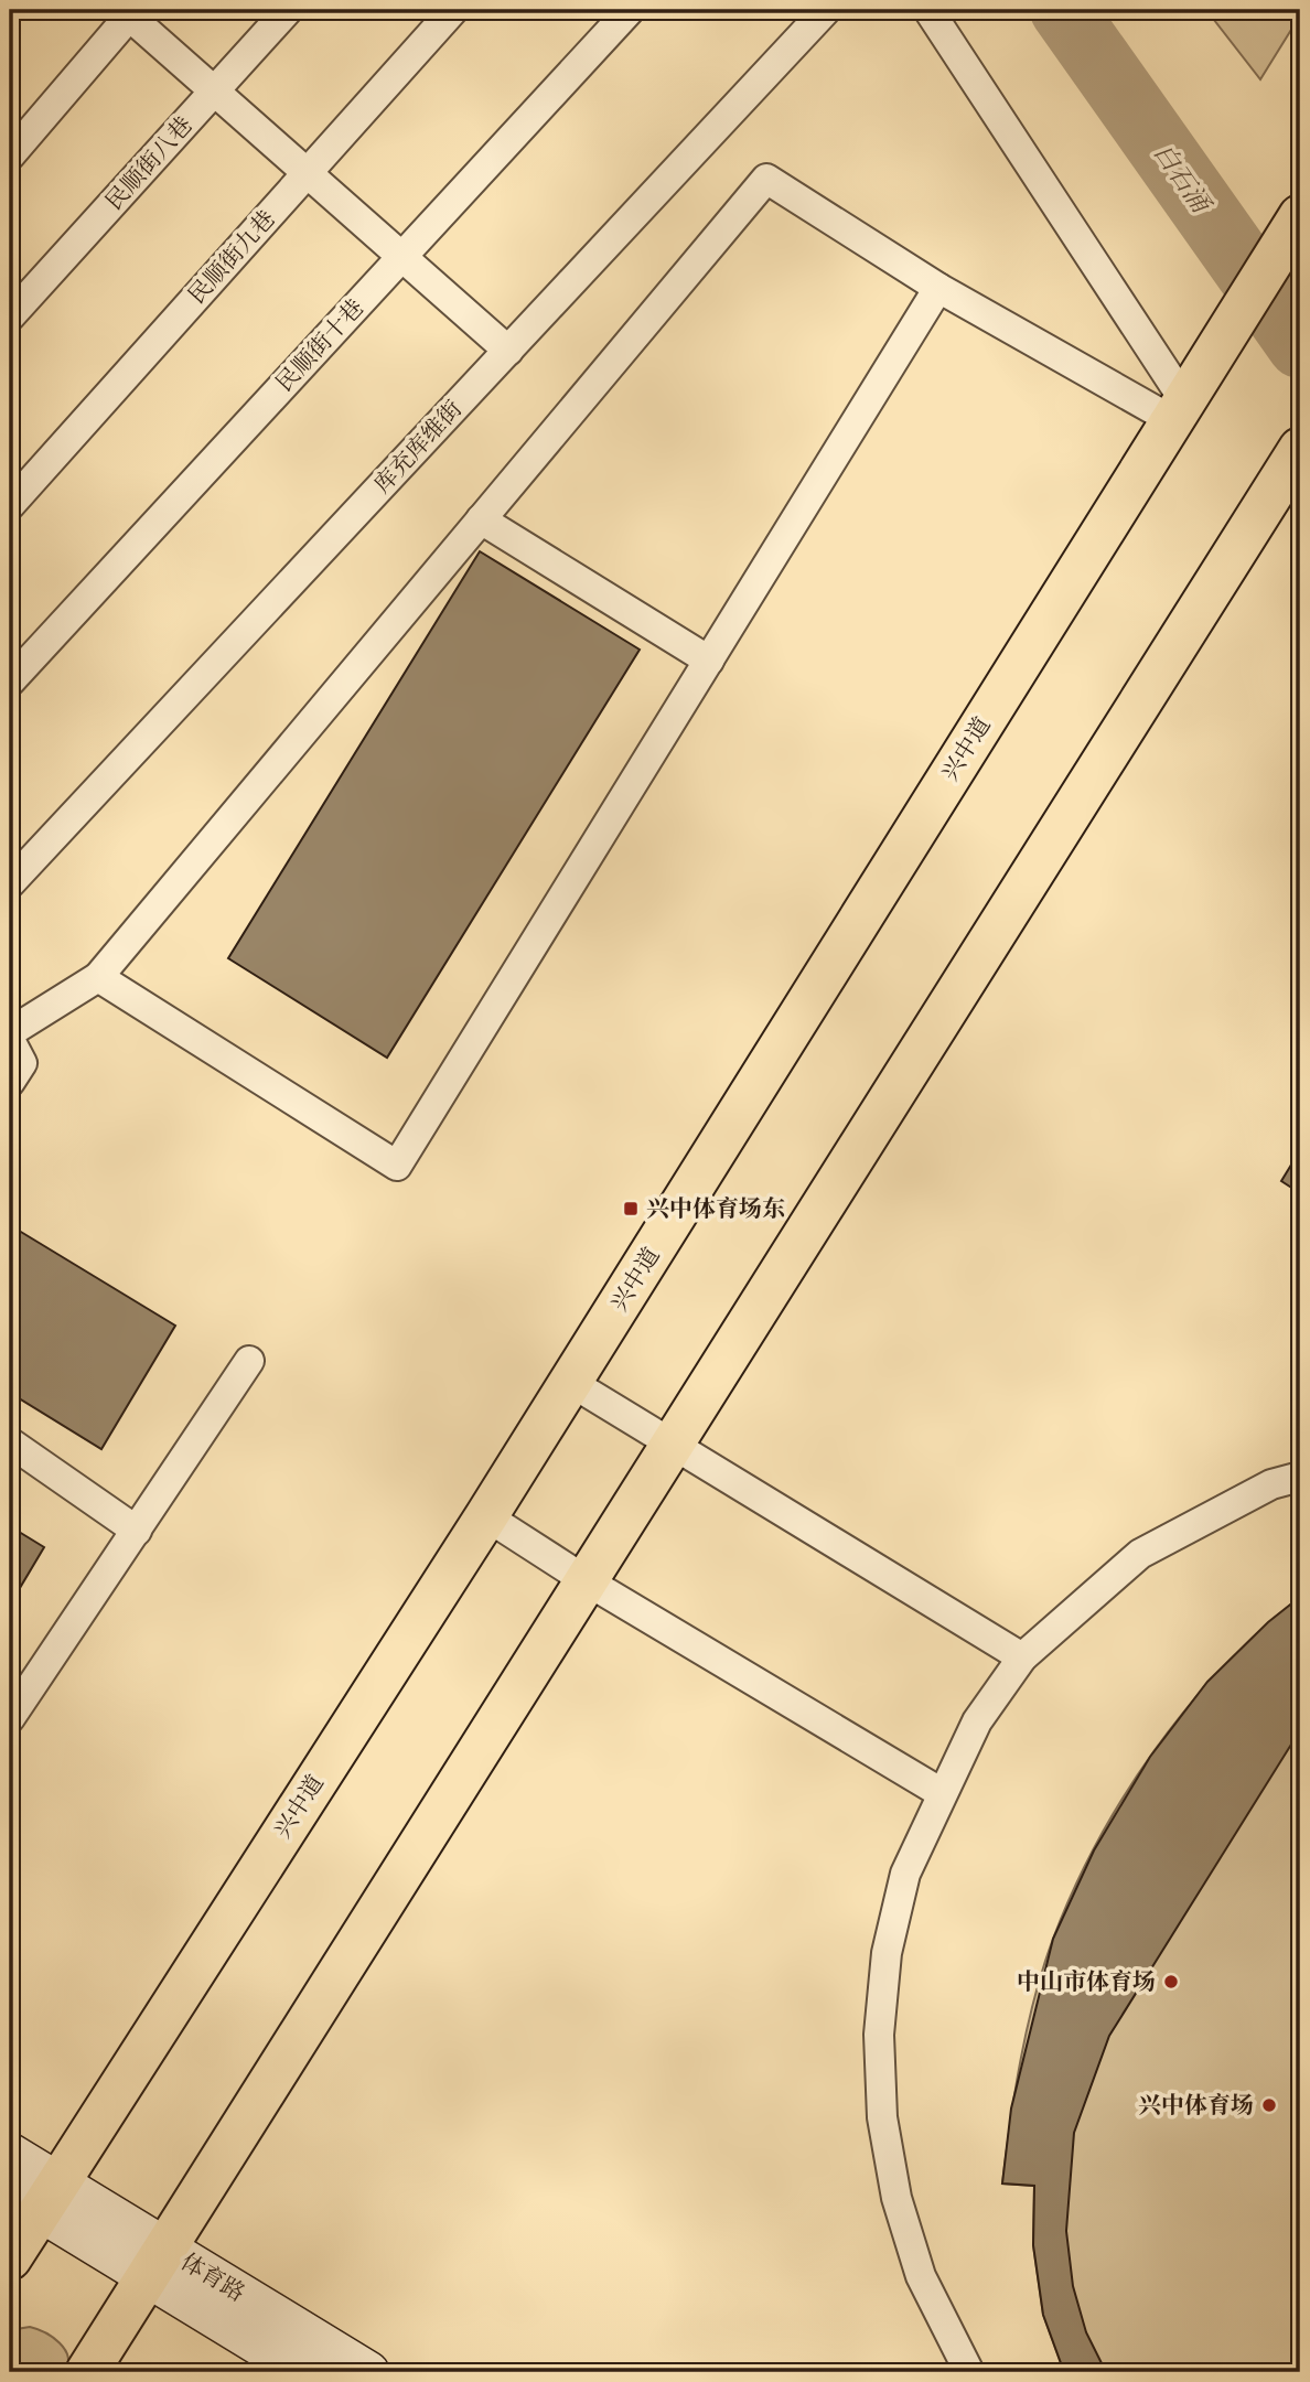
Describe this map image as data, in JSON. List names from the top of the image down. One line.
{"streets":{"main road":["兴中道","体育路"],"street":["民顺街八巷","民顺街九巷","民顺街十巷","库充库维街"]},"crossings":[["兴中道","体育路"]],"water":["白石涌"],"places":{"transit":["兴中体育场东"],"other":["中山市体育场","兴中体育场"]}}
